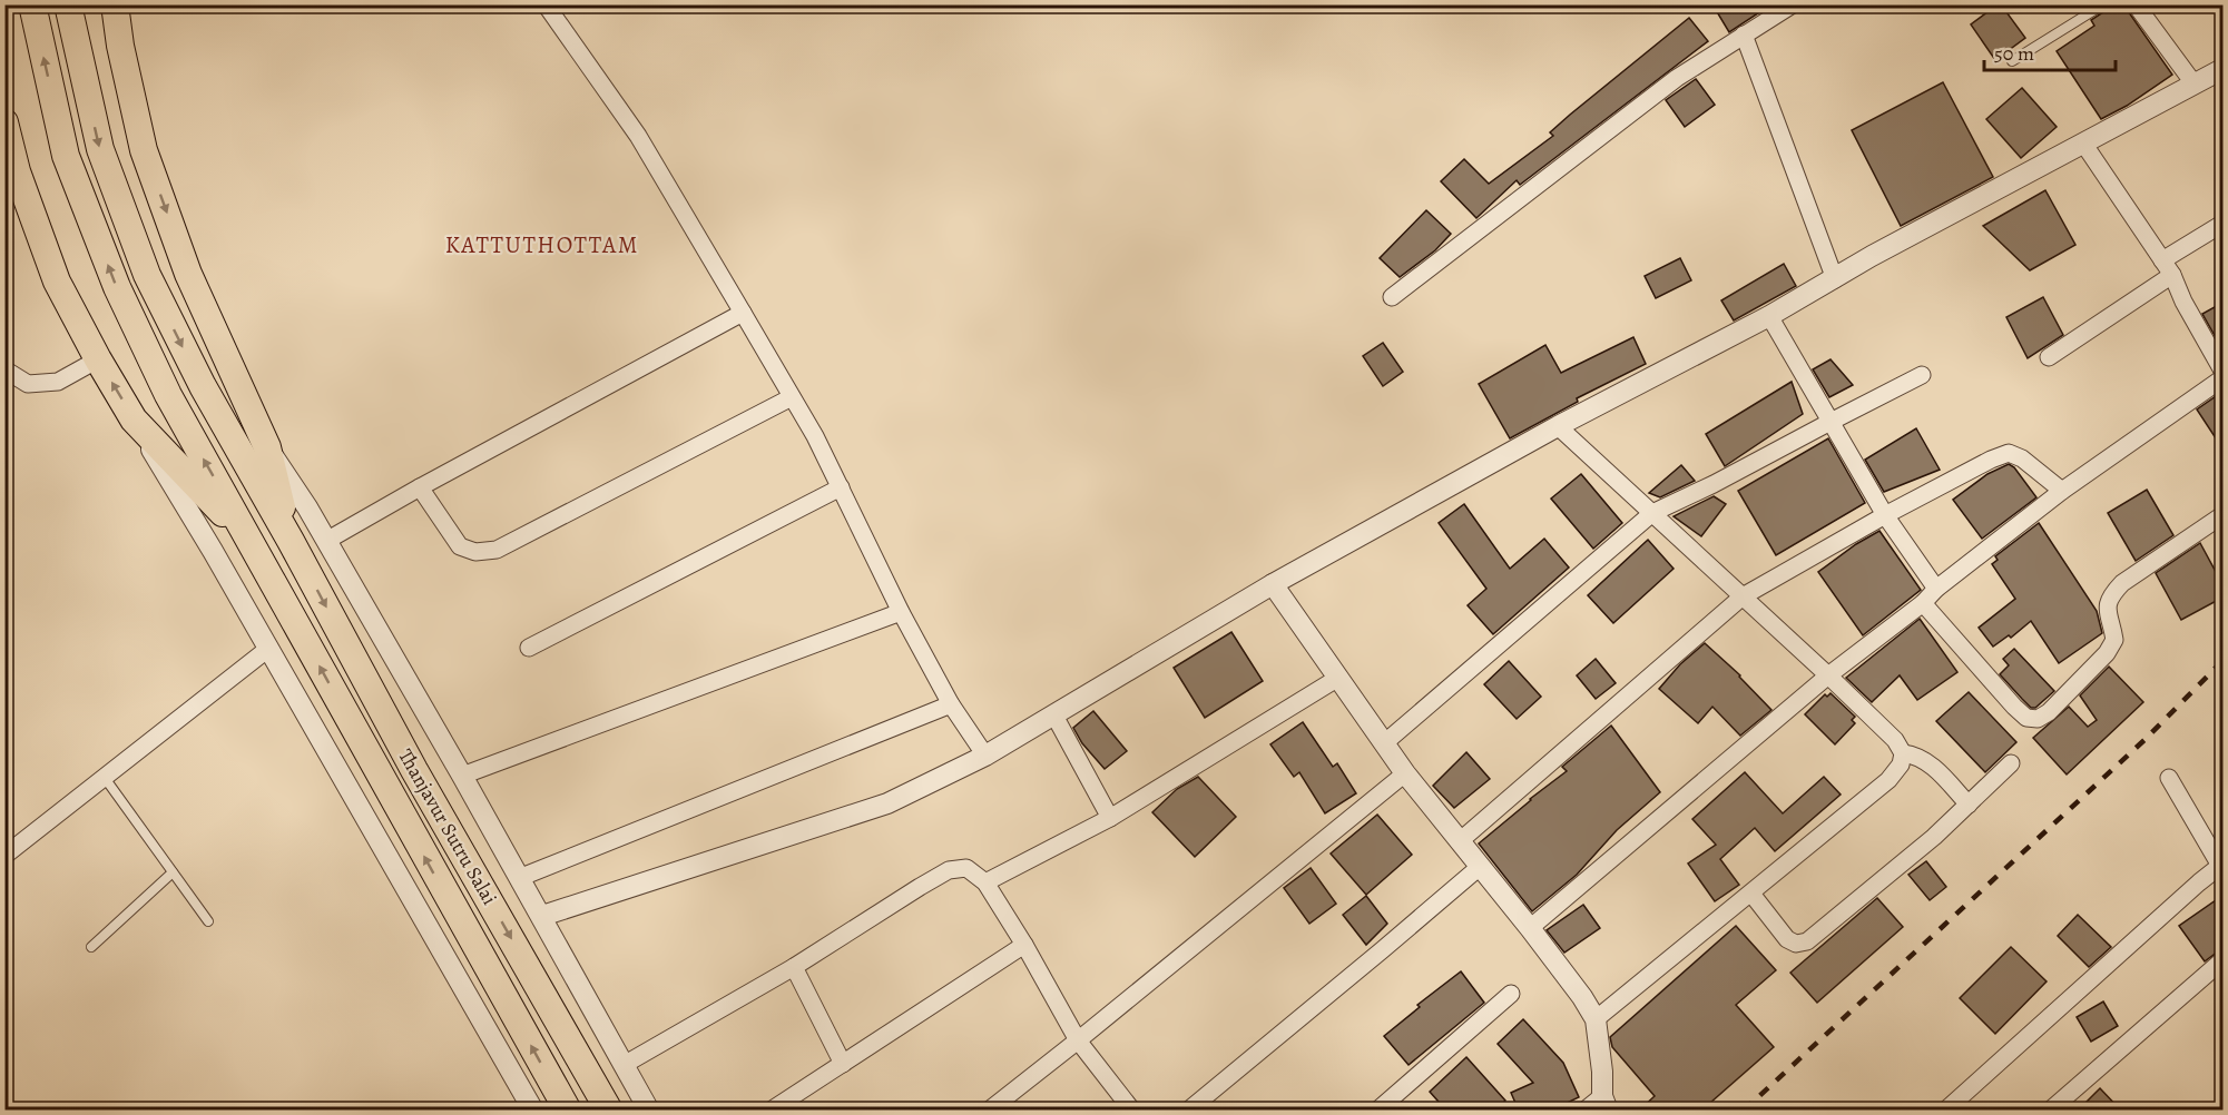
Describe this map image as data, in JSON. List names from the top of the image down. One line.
{"streets":{"highway":["Thanjavur Sutru Salai"]},"districts":["KATTUTHOTTAM"],"scale_bar":"50 m"}
